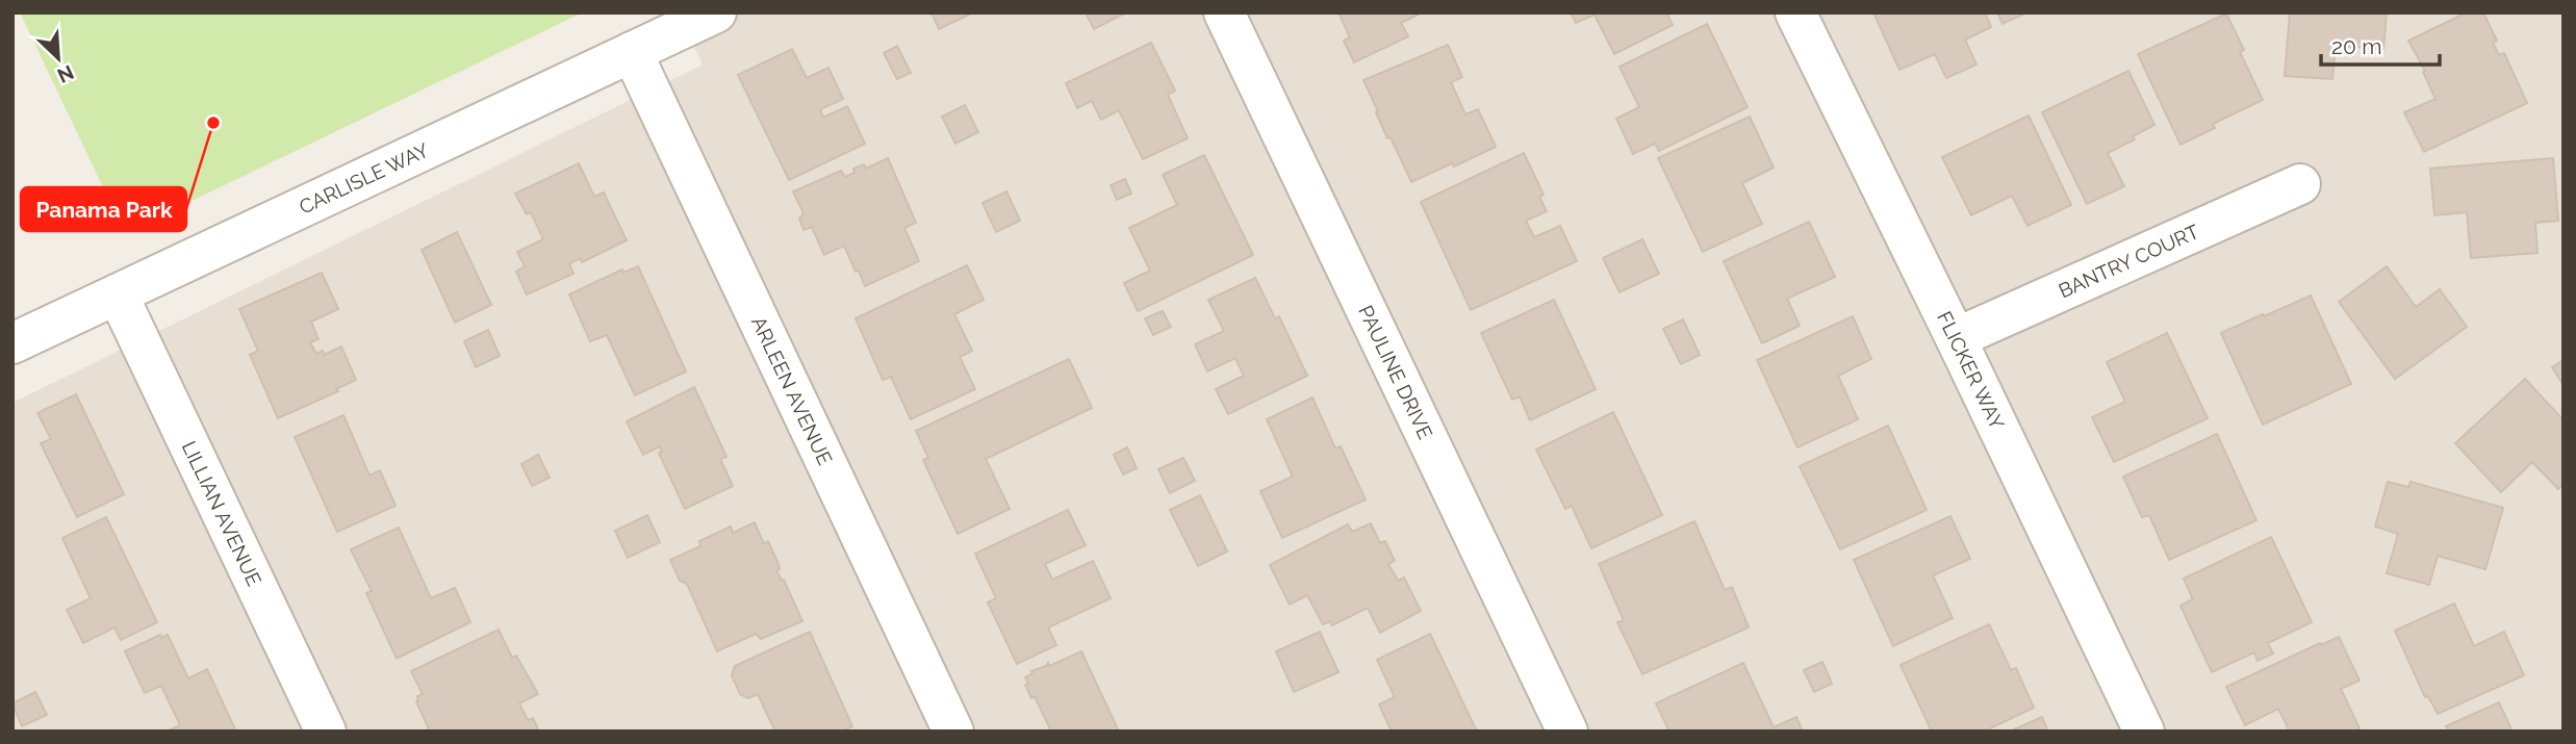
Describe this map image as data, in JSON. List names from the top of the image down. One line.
{"streets":{"street":["CARLISLE WAY","BANTRY COURT","FLICKER WAY","PAULINE DRIVE","ARLEEN AVENUE","LILLIAN AVENUE"]},"crossings":[["CARLISLE WAY","ARLEEN AVENUE"],["CARLISLE WAY","LILLIAN AVENUE"],["BANTRY COURT","FLICKER WAY"]],"places":["Panama Park"],"scale_bar":"20 m","north":"bottom right"}
